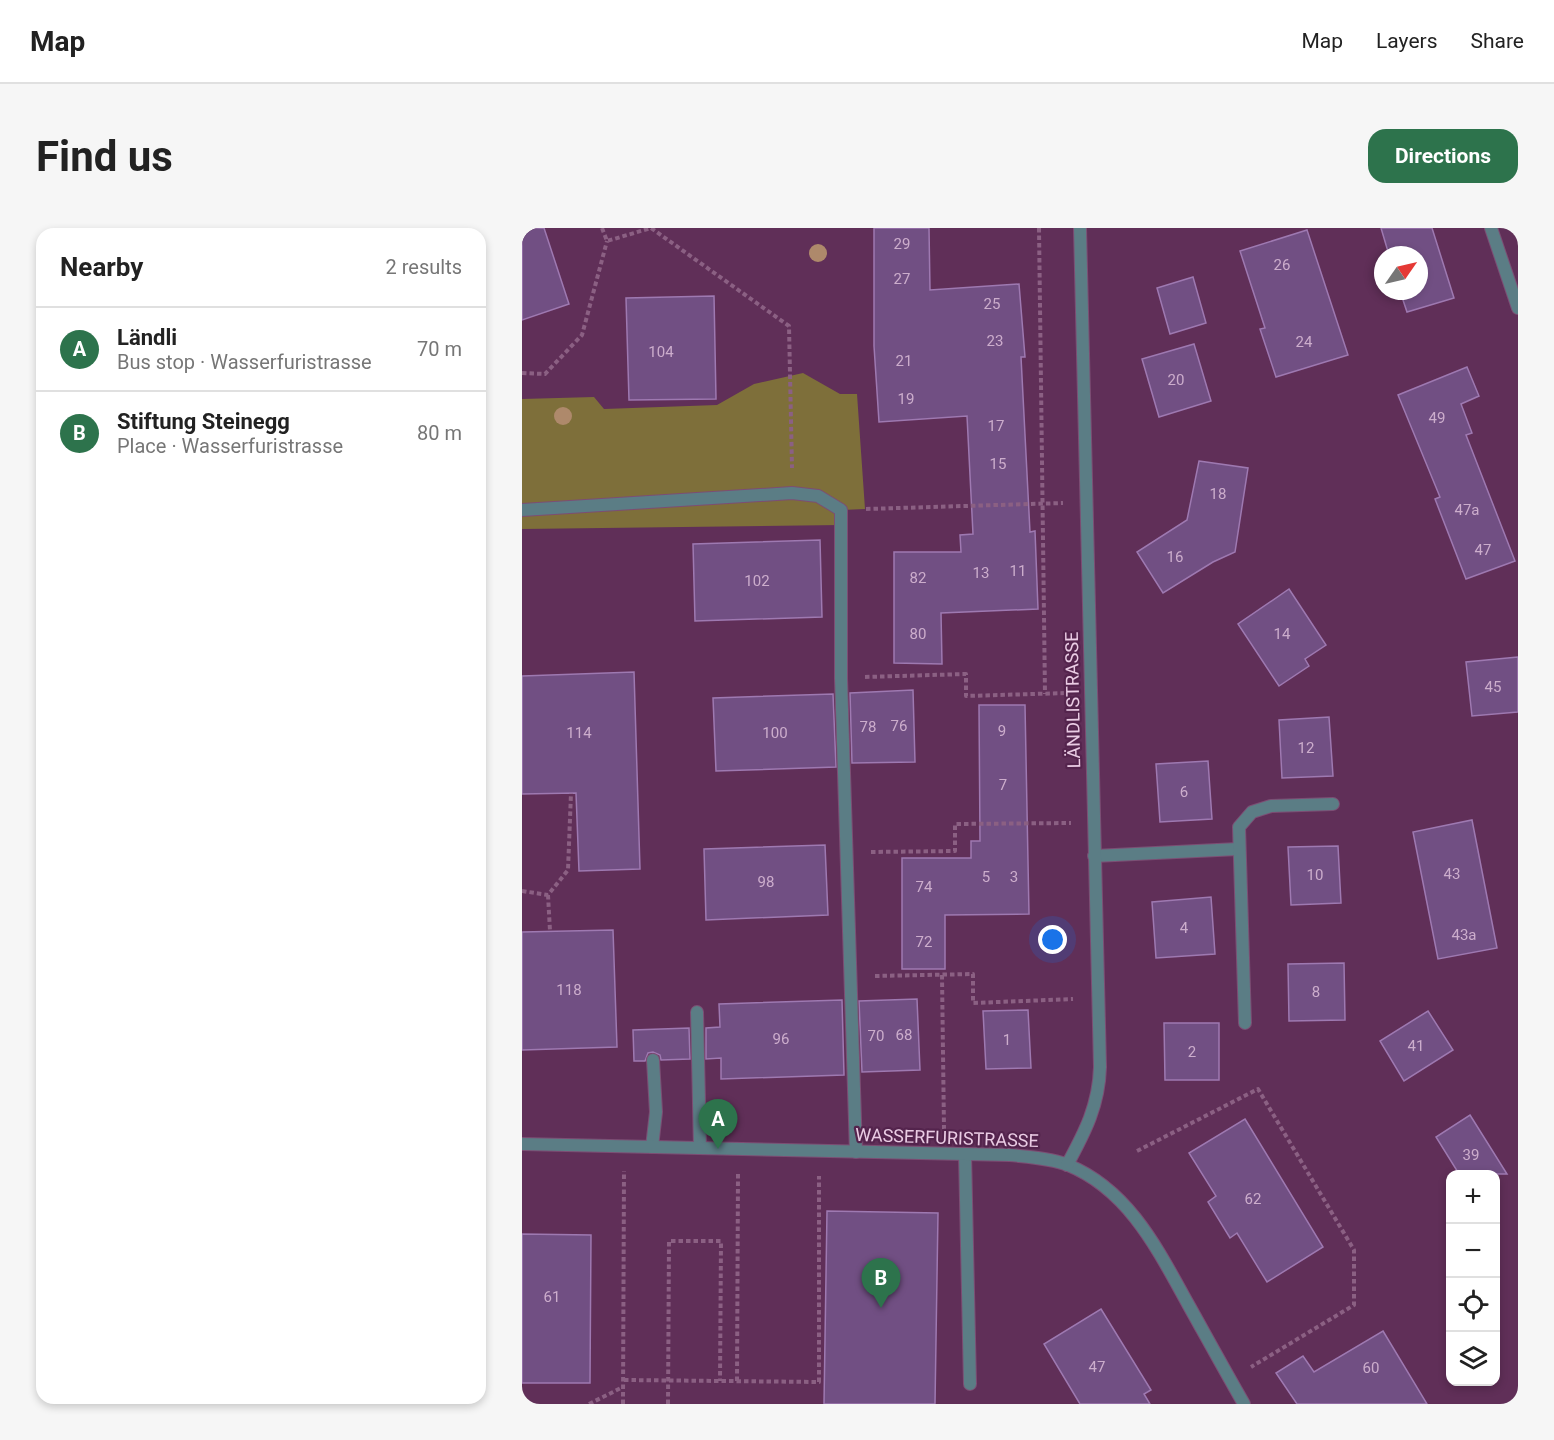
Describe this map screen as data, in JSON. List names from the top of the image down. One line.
{"streets":{"street":["LÄNDLISTRASSE","WASSERFURISTRASSE"]},"crossings":[["LÄNDLISTRASSE","WASSERFURISTRASSE"]],"house_numbers":["29","26","27","25","23","24","104","21","20","19","49","17","15","18","47a","47","16","11","13","82","102","80","14","45","76","78","9","114","100","12","7","6","43","10","5","3","98","74","4","43a","72","118","8","68","70","96","1","41","2","39","62","61","47","60"],"north":"top right","page":{"header":"Map","nav":["Map","Layers","Share"],"buttons":"Directions","title":"Find us","heading":["Nearby","2 results"],"list":[{"mark":"A","name":"Ländli","note":"Bus stop · Wasserfuristrasse","value":"70 m"},{"mark":"B","name":"Stiftung Steinegg","note":"Place · Wasserfuristrasse","value":"80 m"}],"pins":["A","B"],"map_buttons":["+","−"]}}
